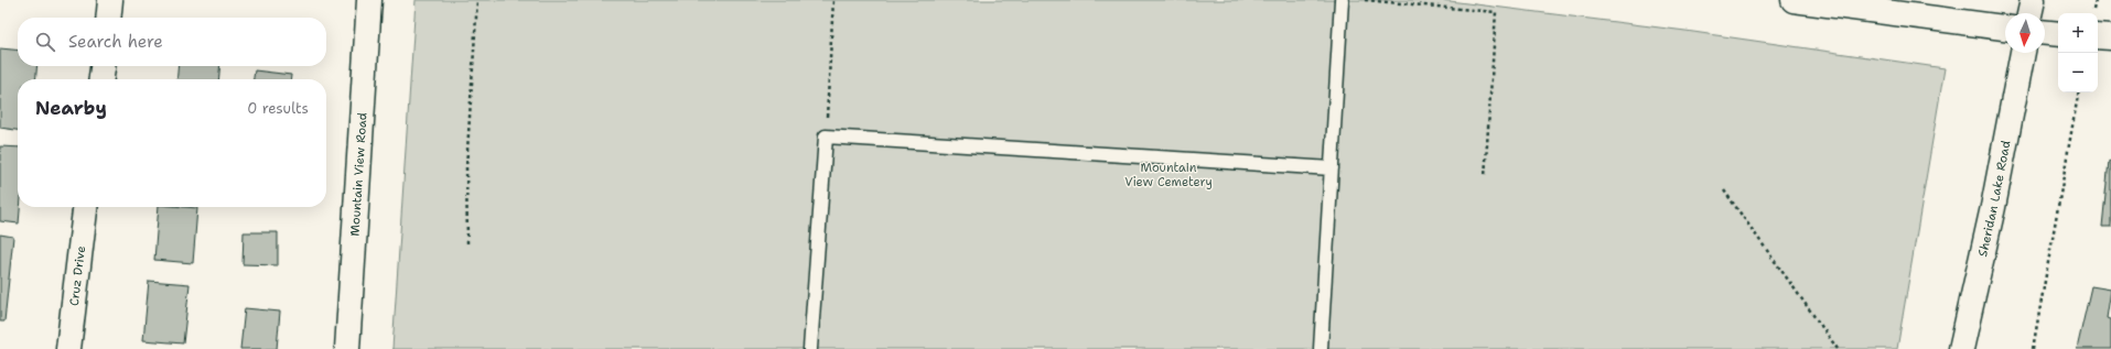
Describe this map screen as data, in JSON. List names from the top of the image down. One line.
{"streets":{"street":["Mountain View Road","Sheridan Lake Road","Cruz Drive"]},"parks":["Mountain View Cemetery"],"north":"bottom","page":{"map_buttons":["+","−"],"search":"Search here","heading":["Nearby","0 results"]}}
